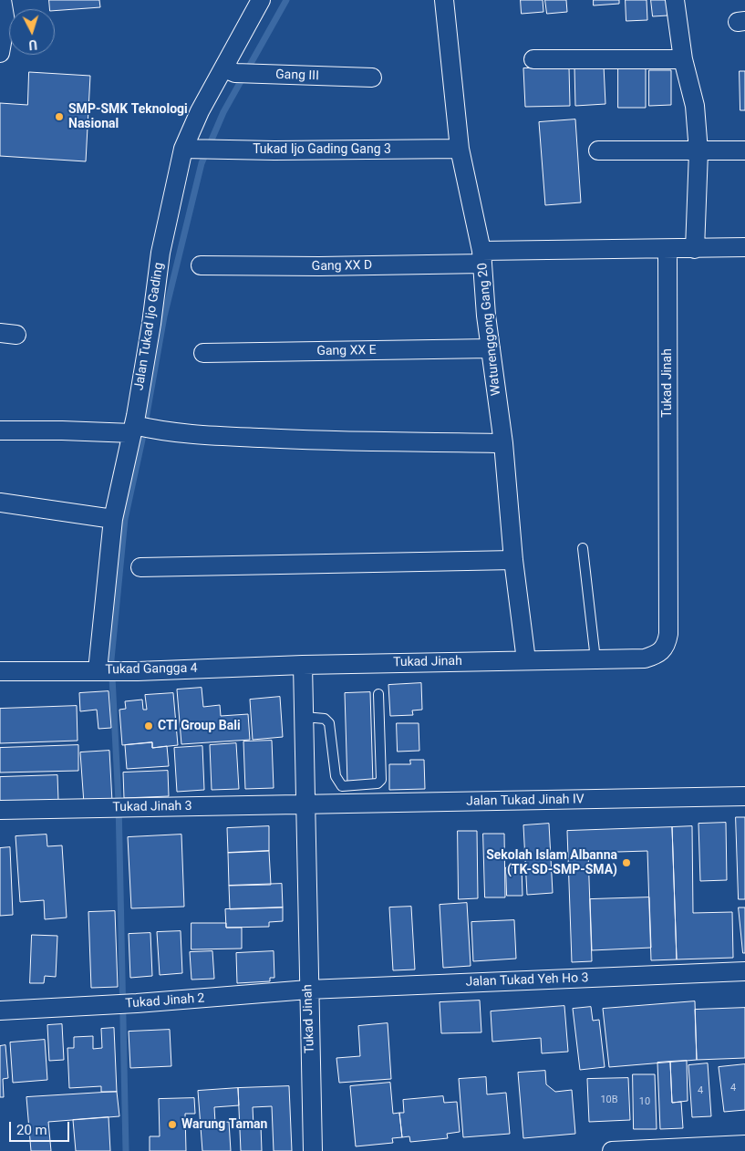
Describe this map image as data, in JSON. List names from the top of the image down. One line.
{"streets":{"street":["Gang III","Tukad Ijo Gading Gang 3","Gang XX D","Jalan Tukad Ijo Gading","Waturenggong Gang 20","Gang XX E","Tukad Jinah","Tukad Gangga 4","Jalan Tukad Jinah IV","Tukad Jinah 3","Jalan Tukad Yeh Ho 3","Tukad Jinah 2"]},"crossings":[["Gang III","Jalan Tukad Ijo Gading"],["Tukad Ijo Gading Gang 3","Jalan Tukad Ijo Gading"],["Tukad Ijo Gading Gang 3","Waturenggong Gang 20"],["Gang XX D","Waturenggong Gang 20"],["Gang XX D","Tukad Jinah"],["Jalan Tukad Ijo Gading","Tukad Gangga 4"],["Waturenggong Gang 20","Gang XX E"],["Waturenggong Gang 20","Tukad Jinah"],["Tukad Jinah","Tukad Gangga 4"],["Tukad Jinah","Jalan Tukad Jinah IV"],["Tukad Jinah","Tukad Jinah 3"],["Tukad Jinah","Jalan Tukad Yeh Ho 3"],["Tukad Jinah","Tukad Jinah 2"],["Jalan Tukad Jinah IV","Tukad Jinah 3"],["Jalan Tukad Yeh Ho 3","Tukad Jinah 2"]],"places":["SMP-SMK Teknologi Nasional","CTI Group Bali","Sekolah Islam Albanna (TK-SD-SMP-SMA)","Warung Taman"],"house_numbers":["4","4","10B","10"],"scale_bar":"20 m","north":"bottom"}
